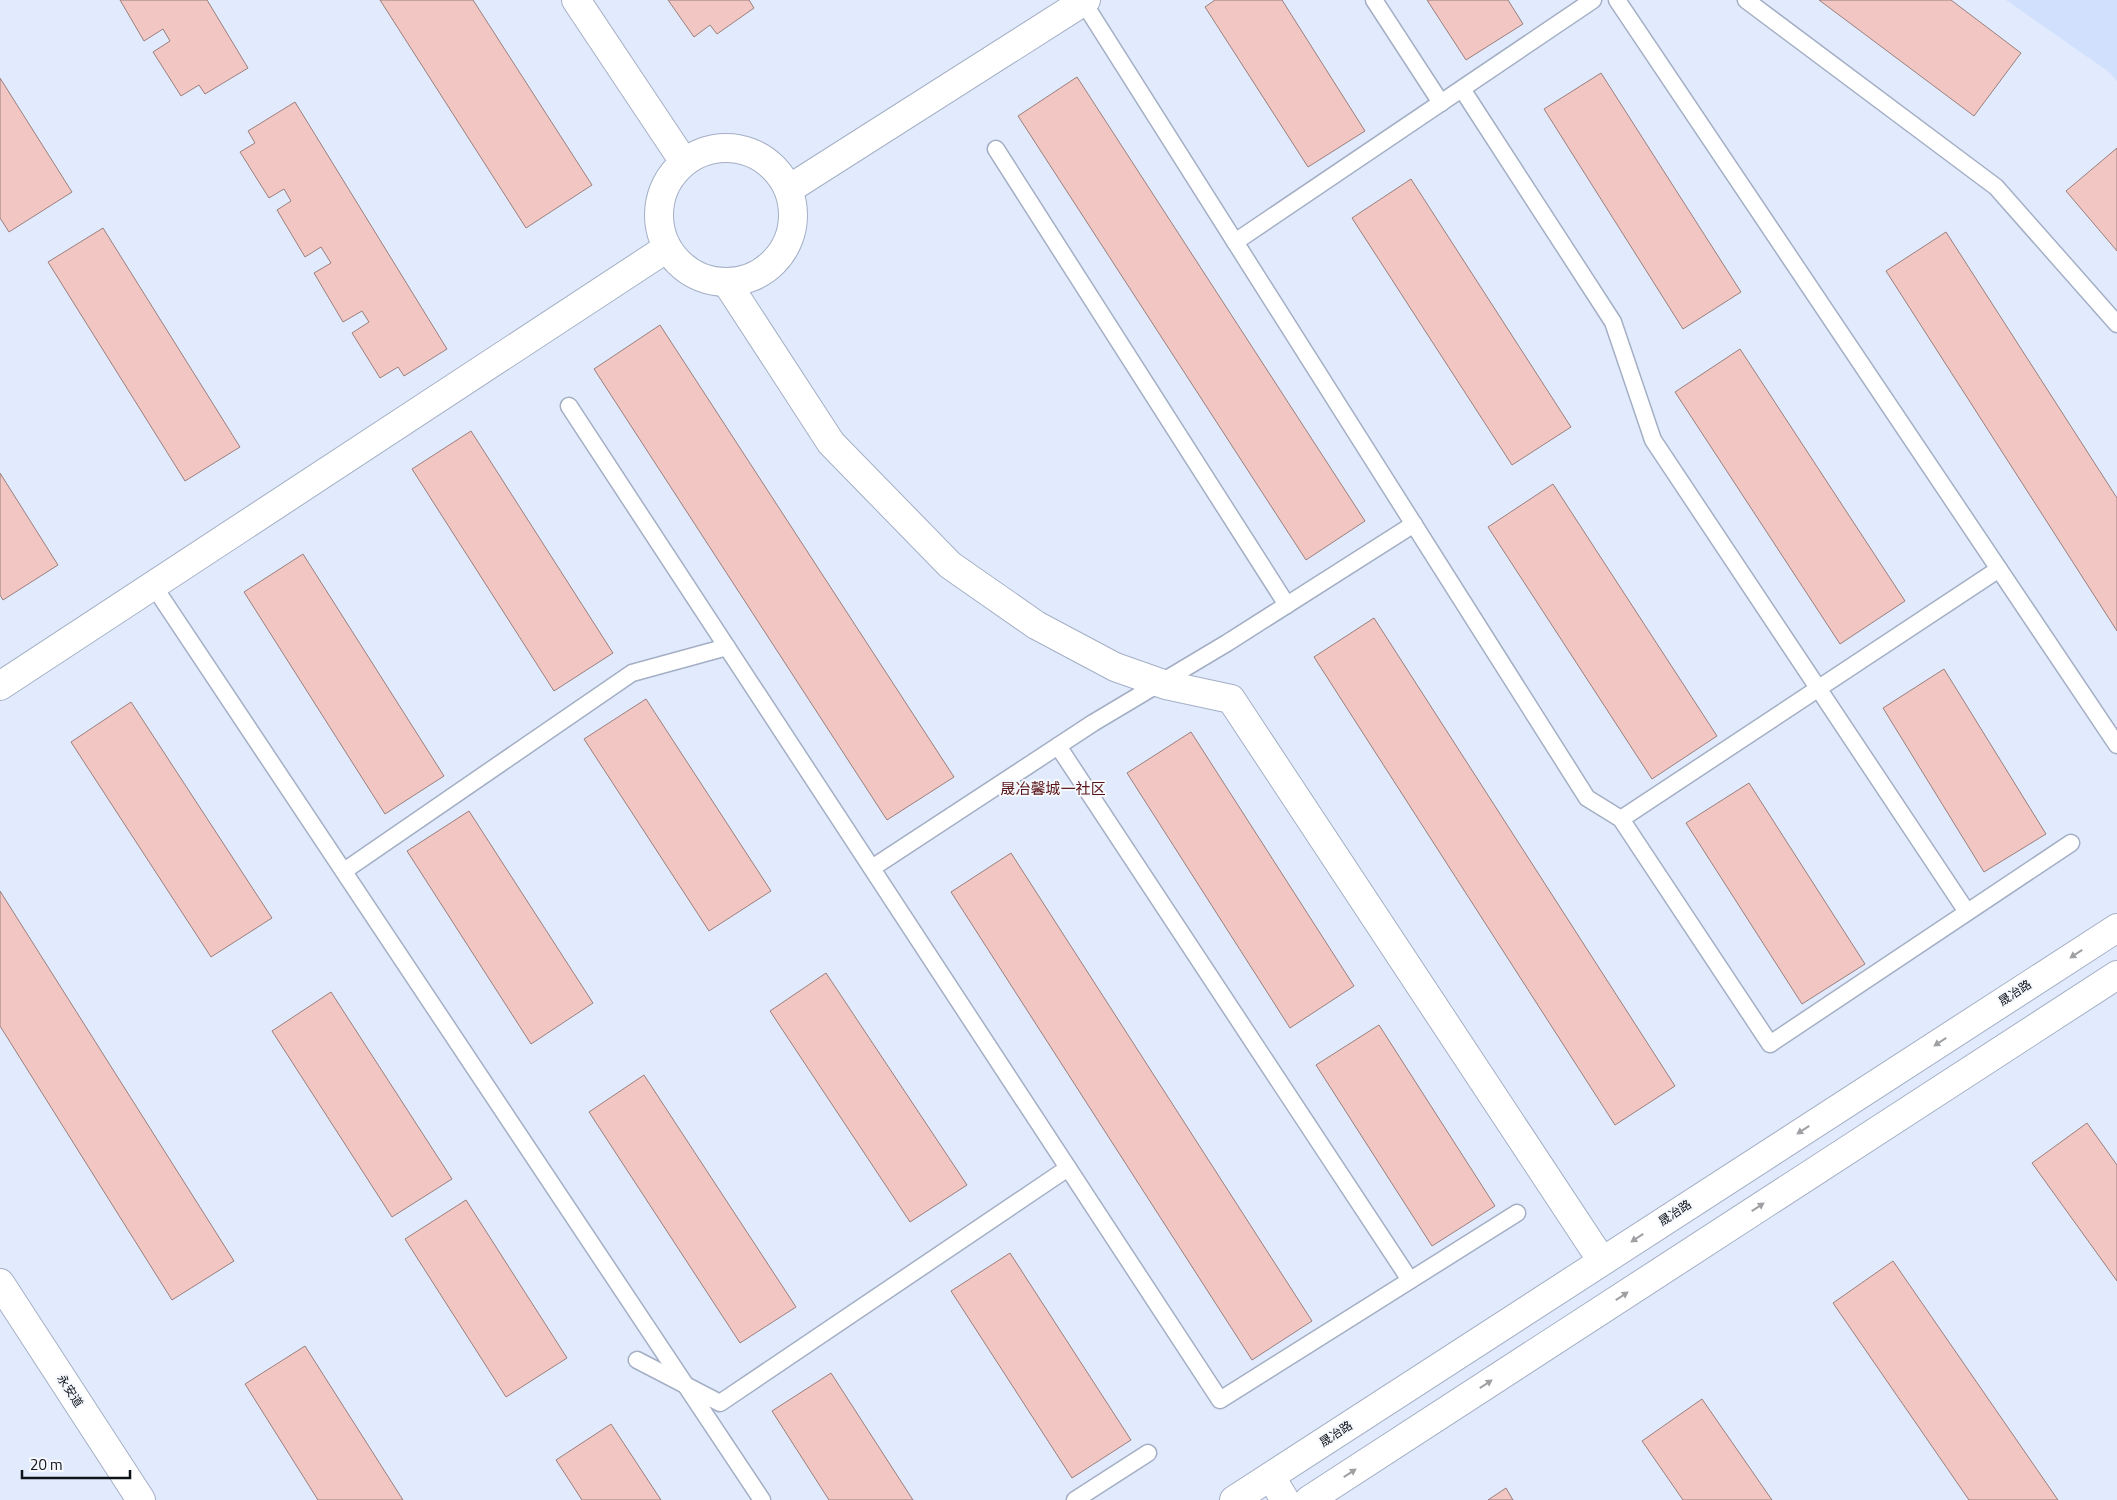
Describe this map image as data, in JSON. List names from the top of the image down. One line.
{"streets":{"street":["晟冶路","永安道"]},"districts":["晟冶馨城一社区"],"scale_bar":"20 m"}
